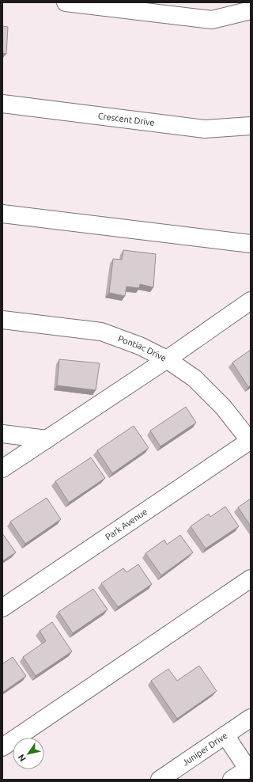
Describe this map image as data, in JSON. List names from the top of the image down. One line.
{"streets":{"street":["Crescent Drive","Pontiac Drive","Park Avenue","Juniper Drive"]},"crossings":[["Pontiac Drive","Park Avenue"]],"north":"bottom left"}
